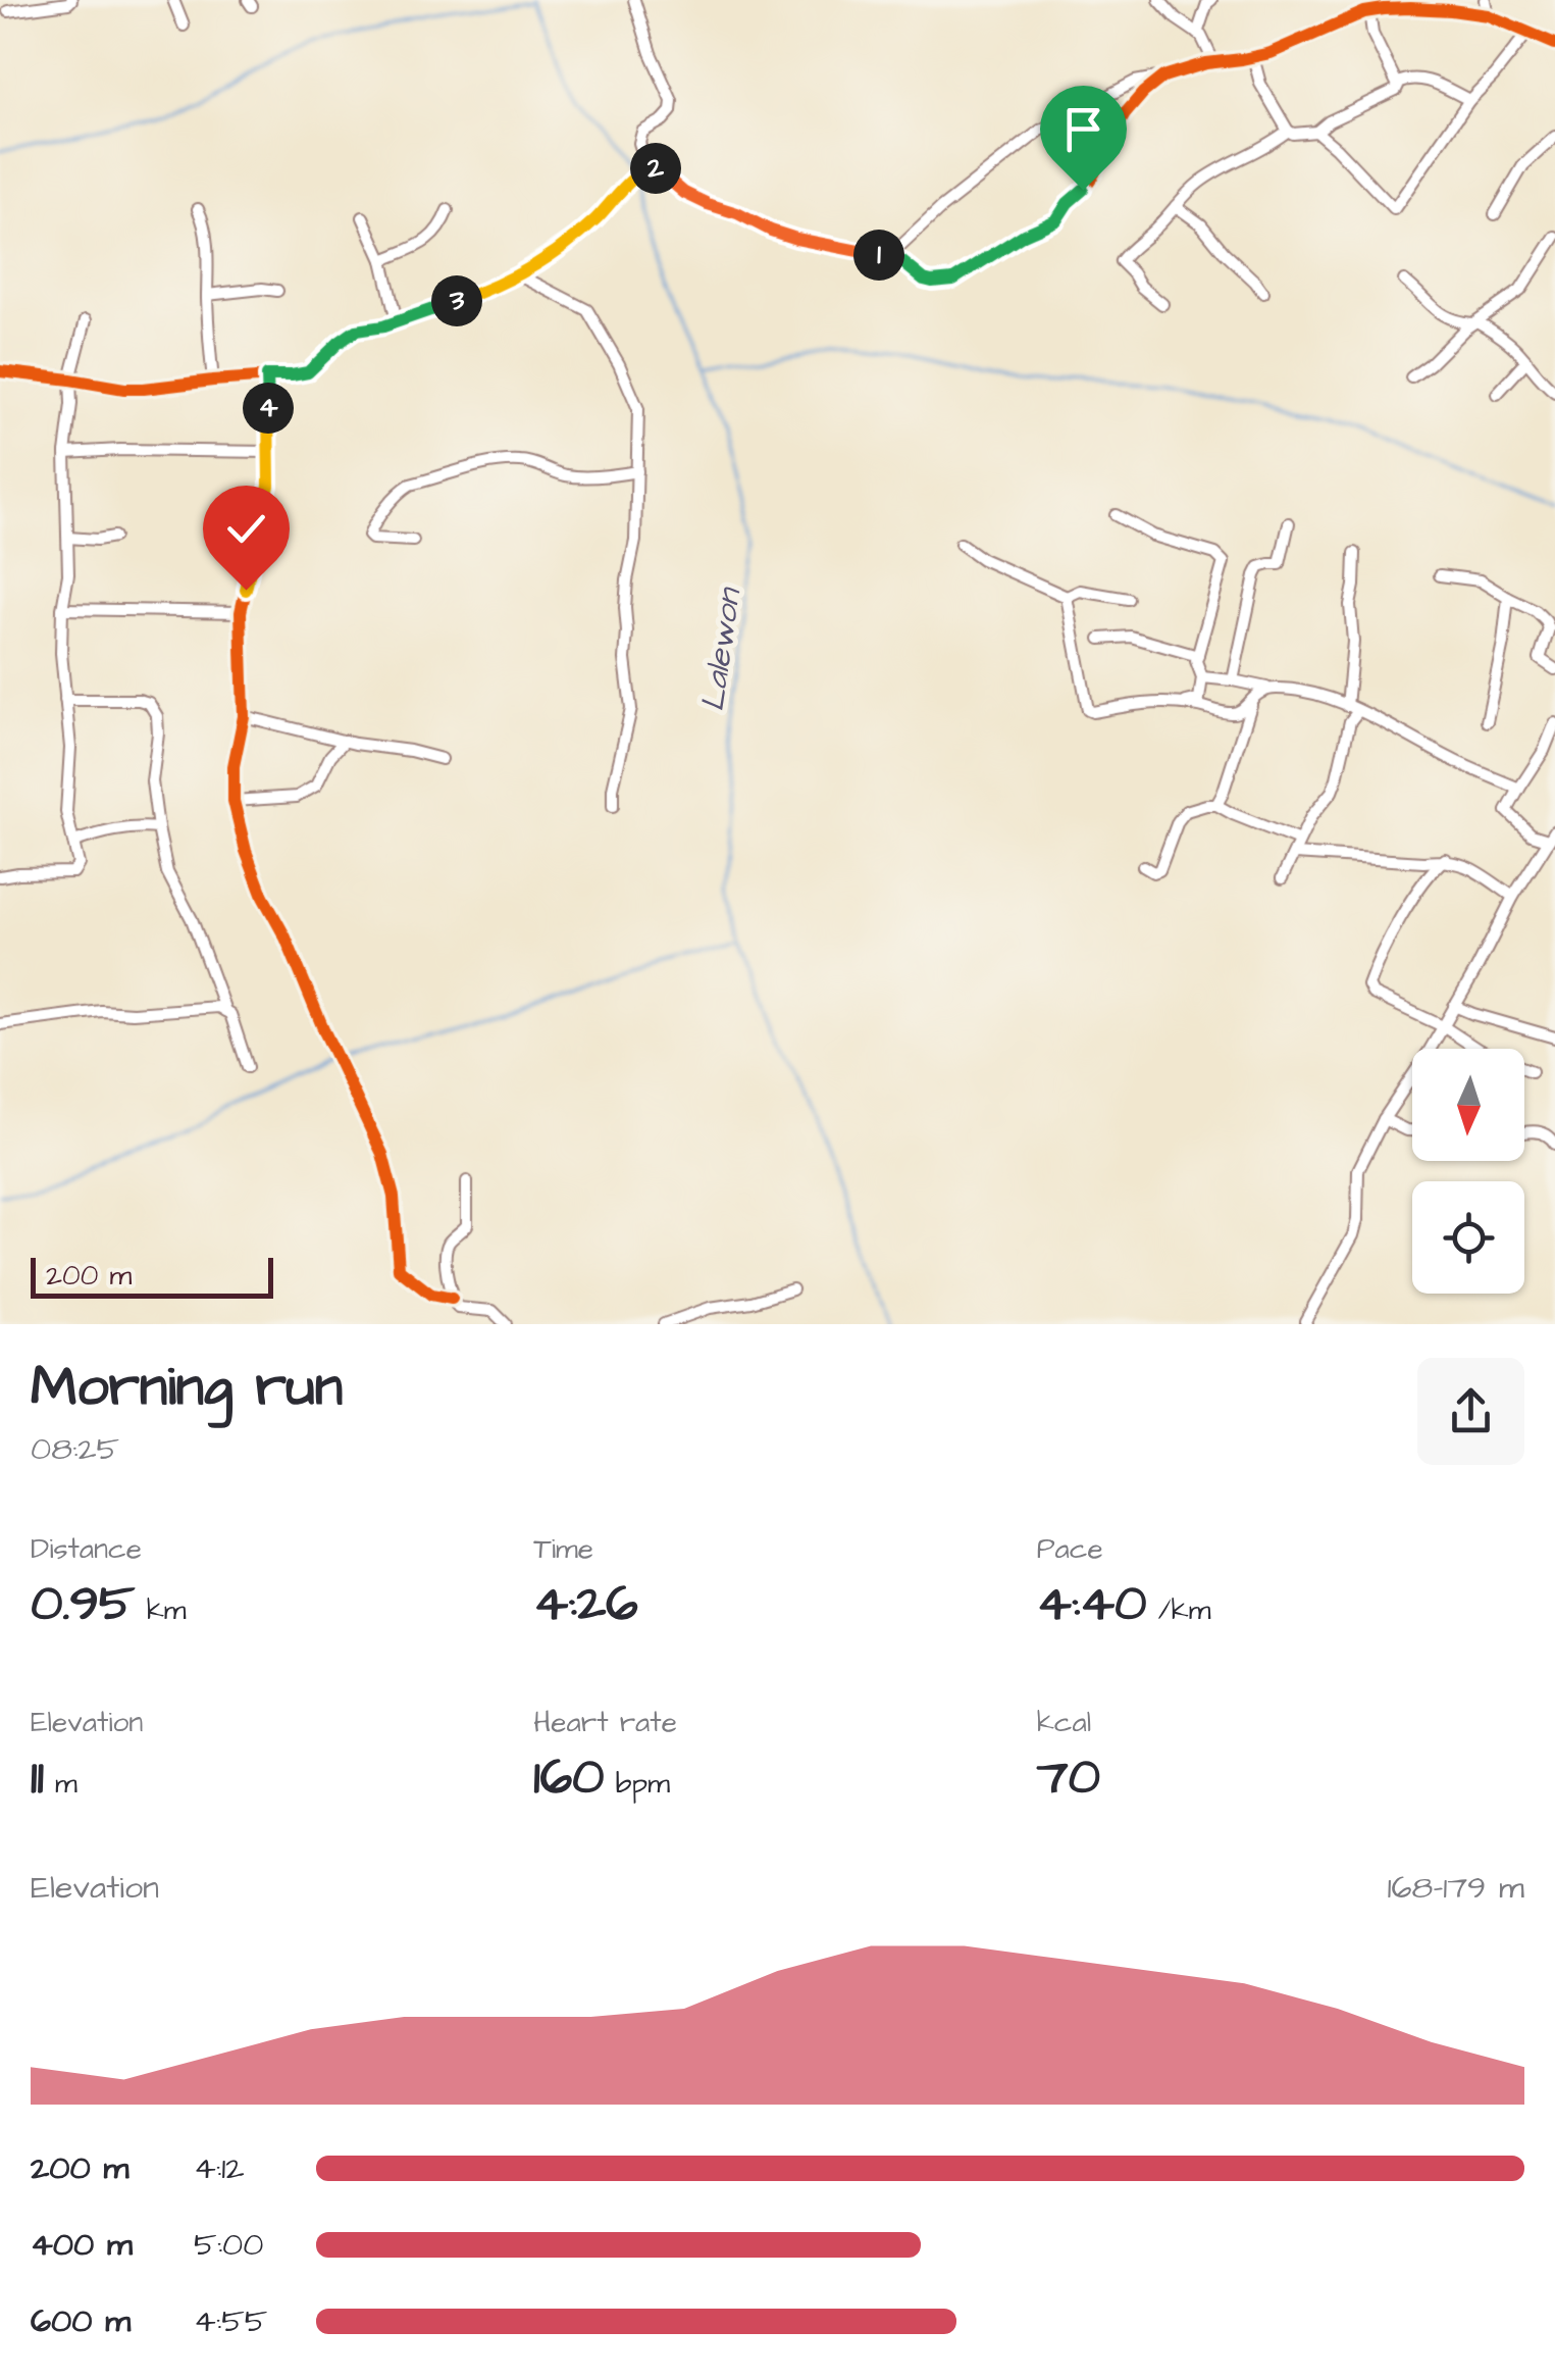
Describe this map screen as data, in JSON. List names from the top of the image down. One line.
{"water":["Lalewon"],"scale_bar":"200 m","north":"bottom","page":{"pins":["2","1","3","4"],"scale":"200 m","heading":["Morning run","08:25"],"stats":[["Distance","0.95 km"],["Time","4:26"],["Pace","4:40 /km"],["Elevation","11 m"],["Heart rate","160 bpm"],["kcal","70"]],"chart":["Elevation","168–179 m"],"list":[{"name":"200 m","note":"4:12"},{"name":"400 m","note":"5:00"},{"name":"600 m","note":"4:55"}]}}
